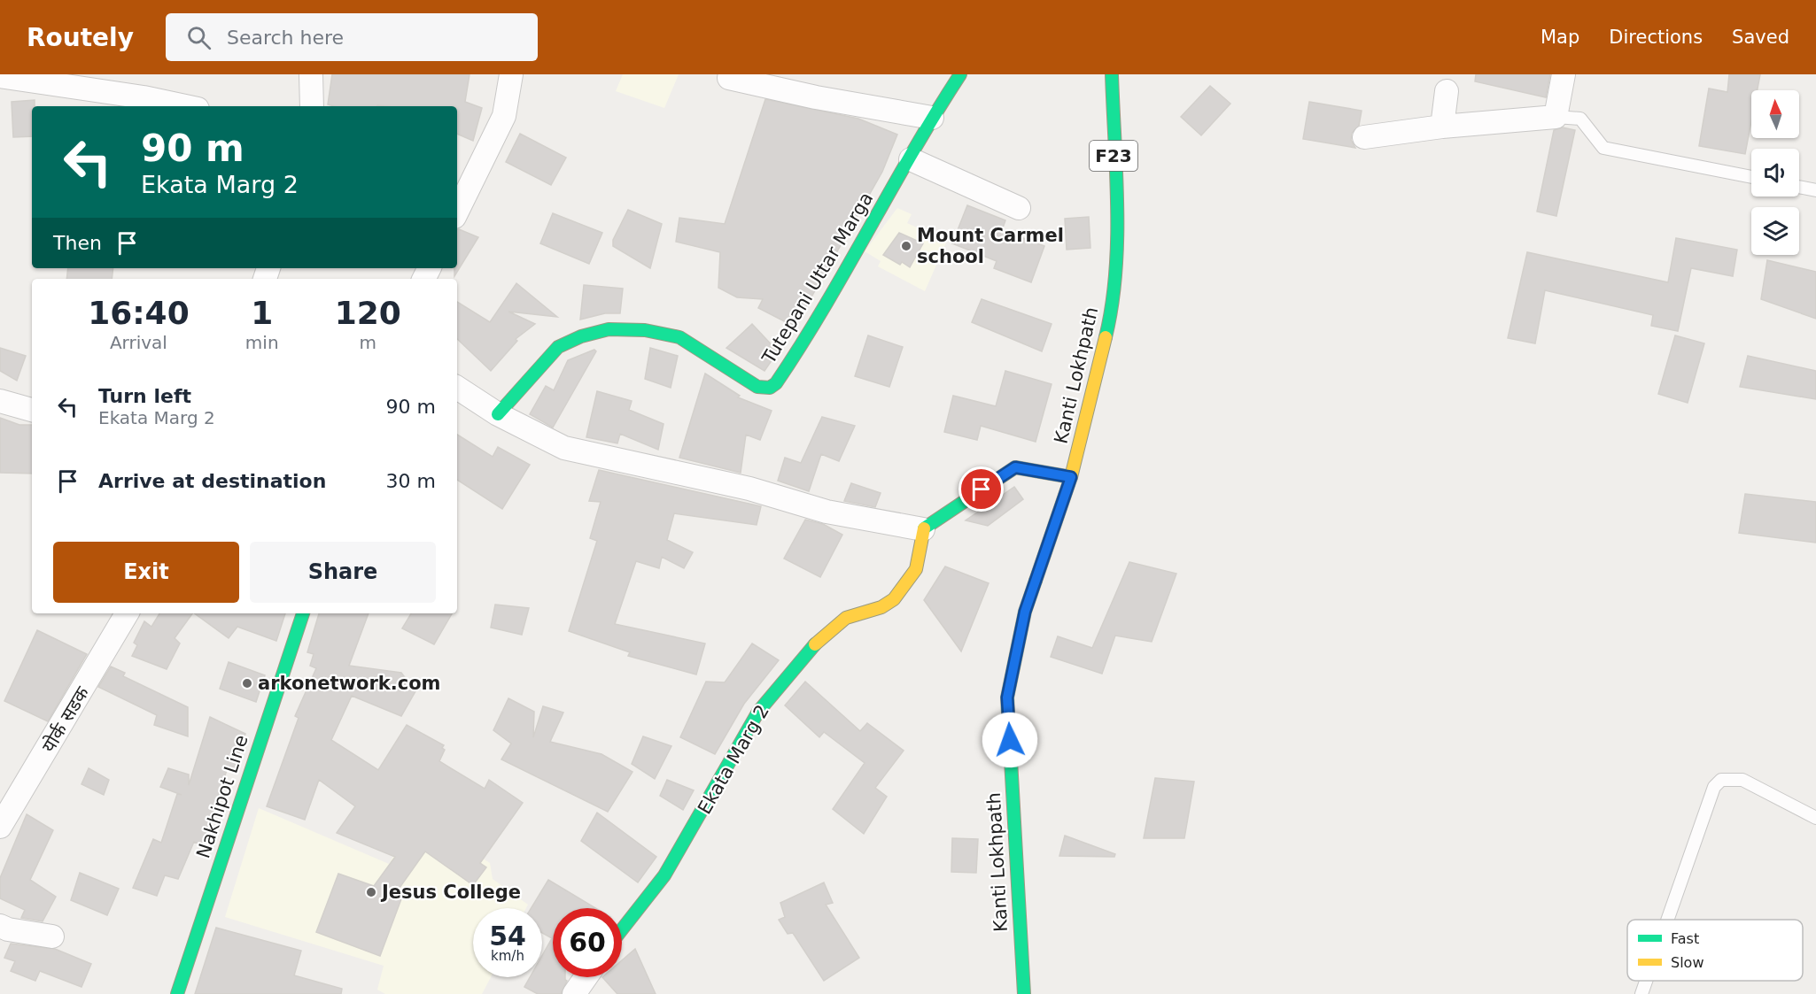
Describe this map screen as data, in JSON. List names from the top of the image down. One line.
{"streets":{"street":["F23","Tutepani Uttar Marga","Kanti Lokhpath","योर्क सडक","Ekata Marg 2","Nakhipot Line"]},"places":["Mount Carmel school","arkonetwork.com","Jesus College"],"legend":["Fast","Slow"],"north":"top","page":{"header":"Routely","search":"Search here","nav":["Map","Directions","Saved"],"turn":["90 m","Ekata Marg 2"],"then":"Then","eta":["16:40","Arrival","1","min","120","m"],"list":[{"name":"Turn left","note":"Ekata Marg 2","value":"90 m"},{"name":"Arrive at destination","value":"30 m"}],"buttons":["Exit","Share"],"speed":"54 km/h","limit":"60"}}
